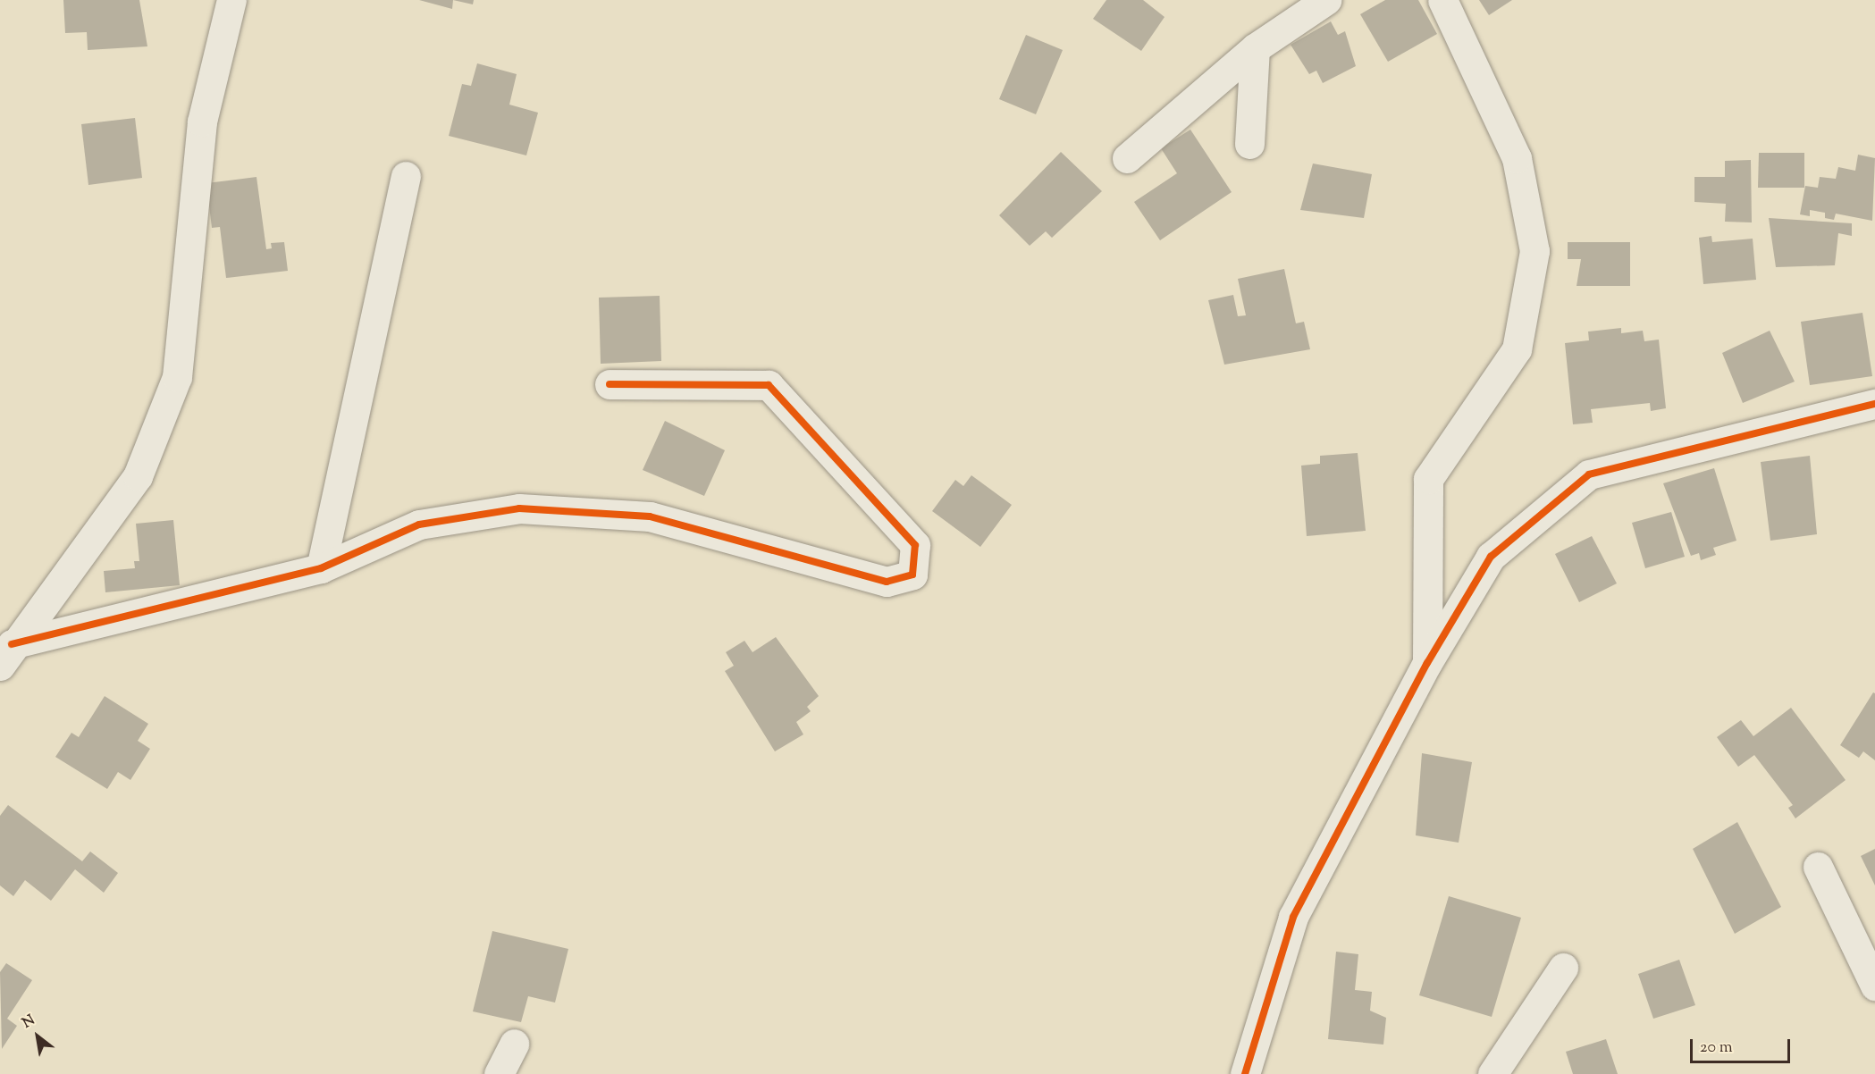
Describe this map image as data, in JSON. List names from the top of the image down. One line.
{"scale_bar":"20 m","north":"top left"}
